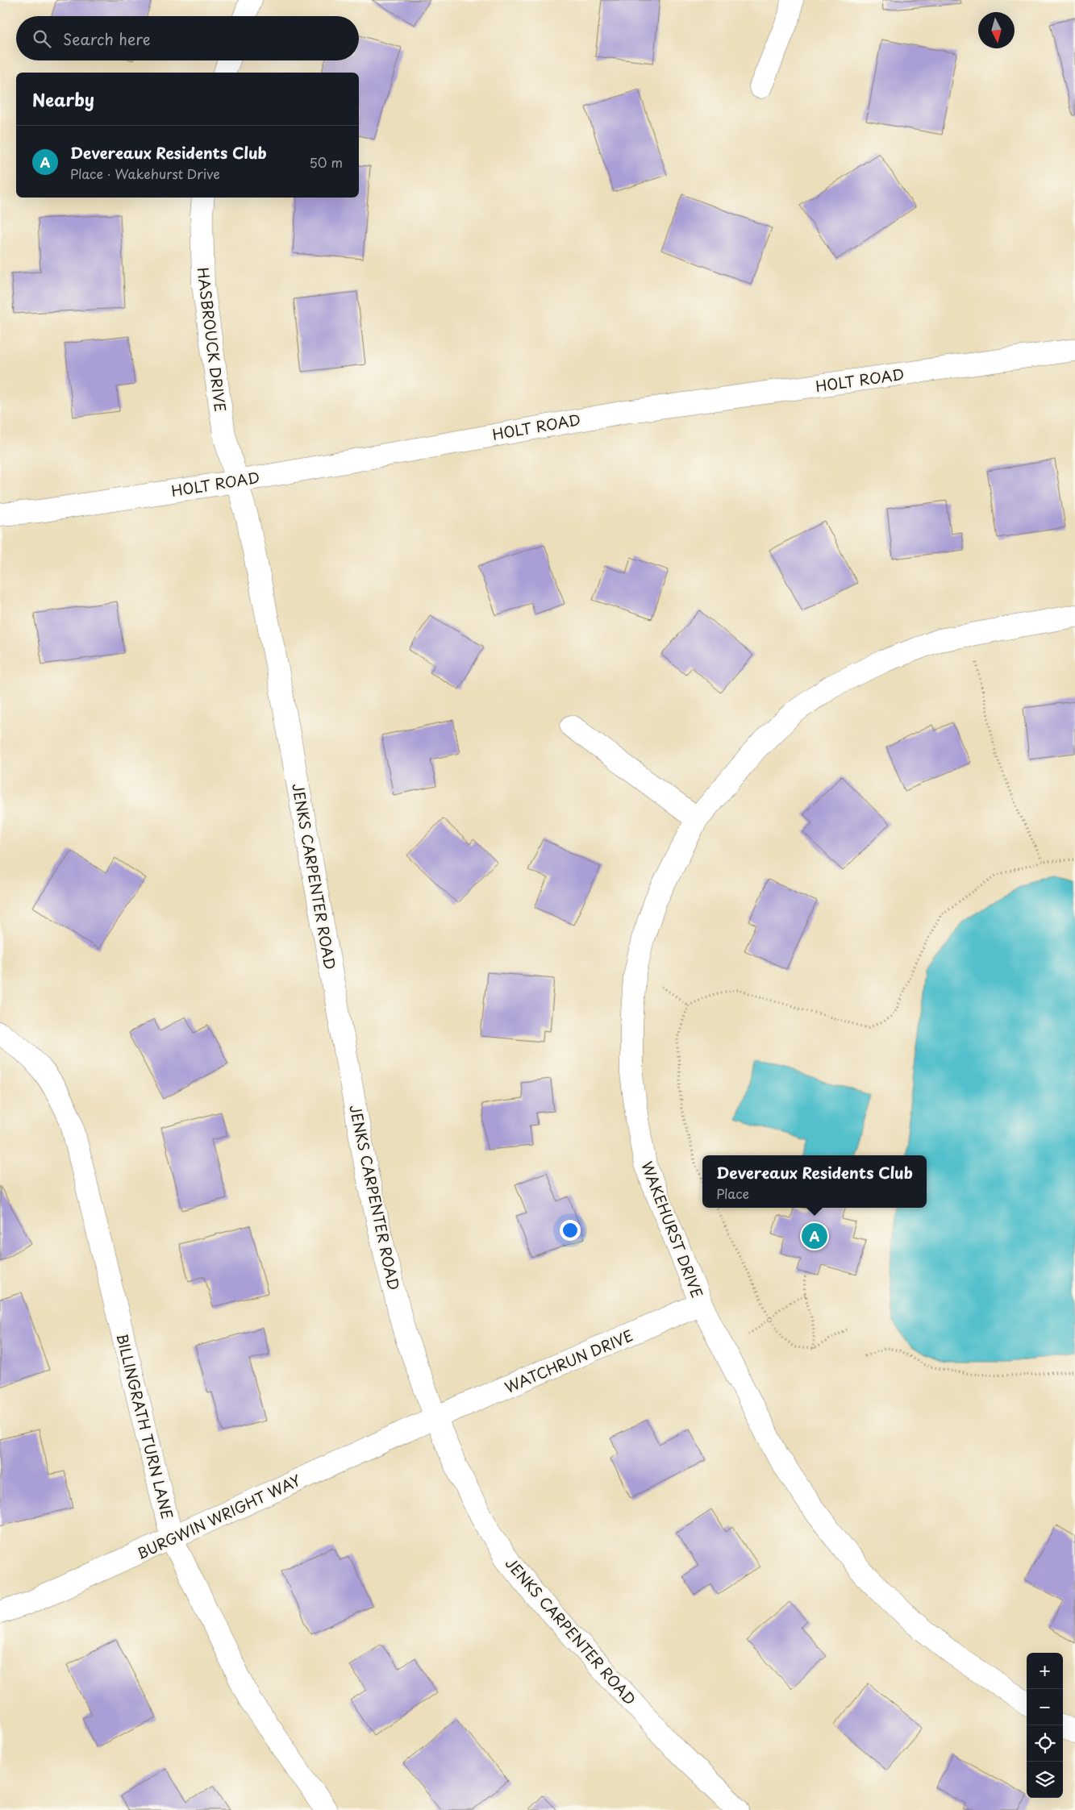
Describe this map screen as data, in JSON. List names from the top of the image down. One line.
{"streets":{"street":["HASBROUCK DRIVE","HOLT ROAD","JENKS CARPENTER ROAD","WAKEHURST DRIVE","WATCHRUN DRIVE","BILLINGRATH TURN LANE","BURGWIN WRIGHT WAY"]},"crossings":[["HASBROUCK DRIVE","HOLT ROAD"],["HASBROUCK DRIVE","JENKS CARPENTER ROAD"],["HOLT ROAD","JENKS CARPENTER ROAD"],["JENKS CARPENTER ROAD","WATCHRUN DRIVE"],["JENKS CARPENTER ROAD","BURGWIN WRIGHT WAY"],["WAKEHURST DRIVE","WATCHRUN DRIVE"],["WATCHRUN DRIVE","BURGWIN WRIGHT WAY"],["BILLINGRATH TURN LANE","BURGWIN WRIGHT WAY"]],"north":"bottom","page":{"search":"Search here","heading":"Nearby","list":[{"mark":"A","name":"Devereaux Residents Club","note":"Place · Wakehurst Drive","value":"50 m"}],"popup":["Devereaux Residents Club","Place"],"pins":"A","map_buttons":["+","−"]}}
